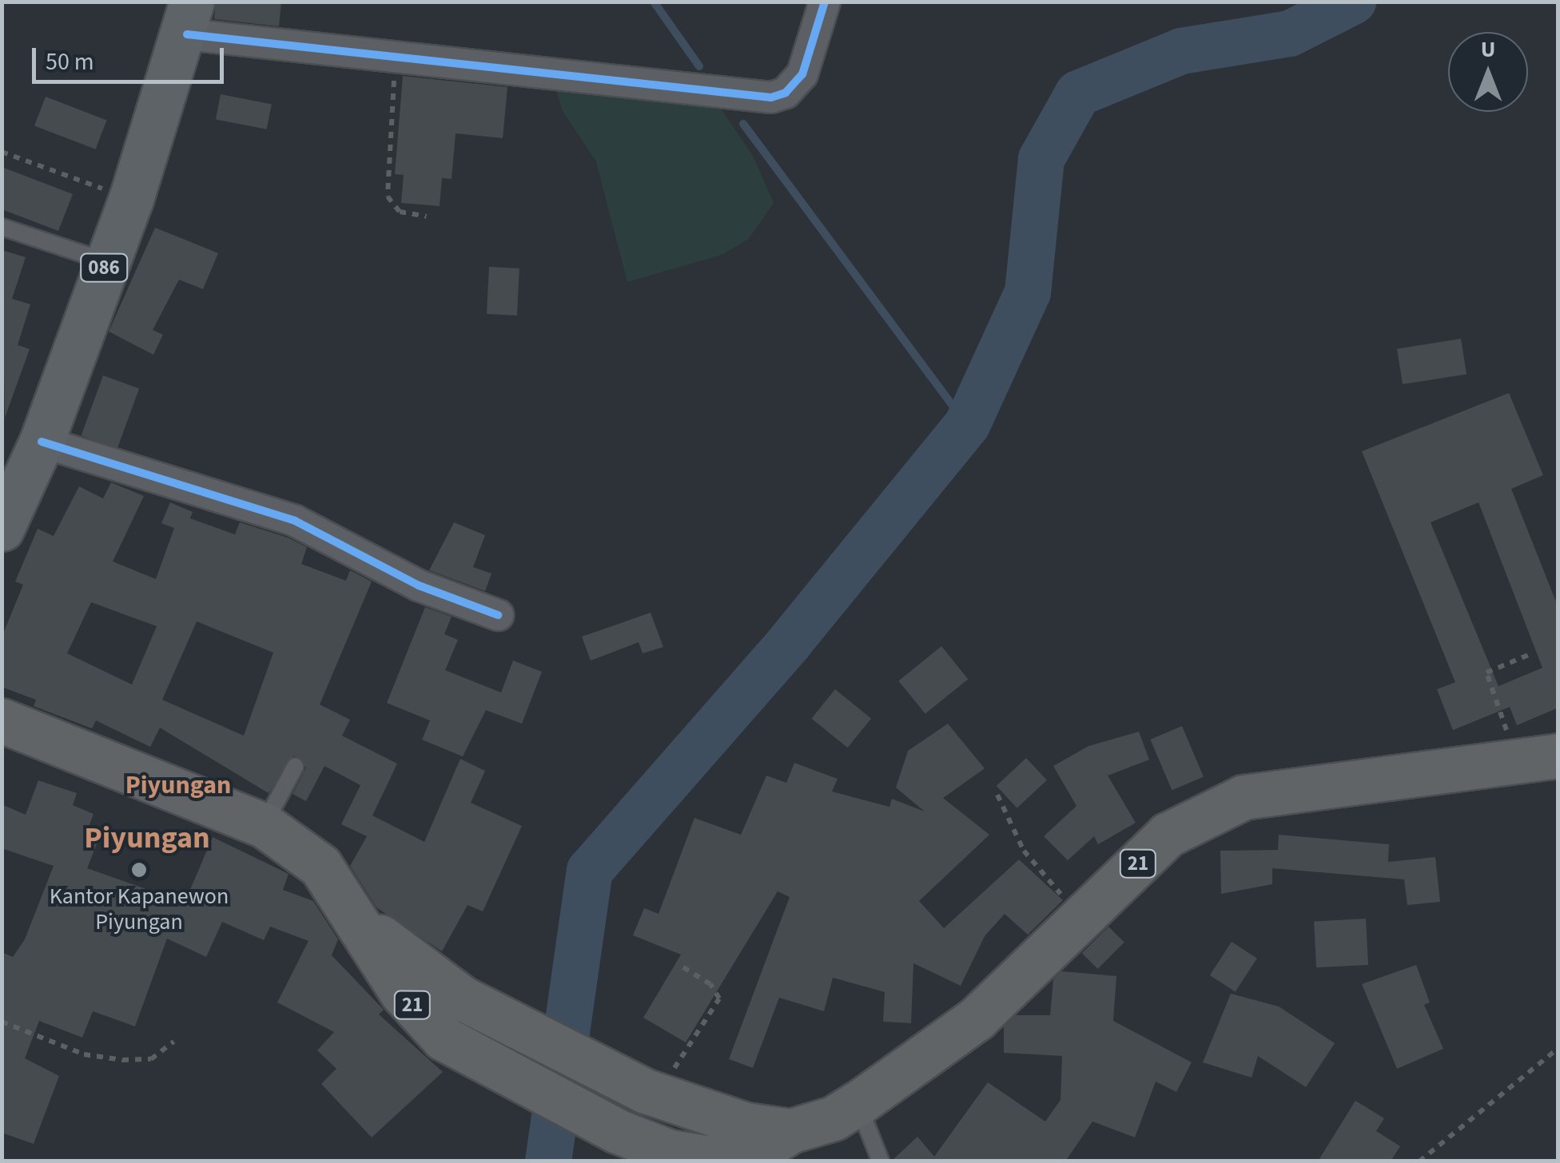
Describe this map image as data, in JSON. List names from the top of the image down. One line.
{"streets":{"highway":["21"],"main road":["086"]},"districts":["Piyungan","Piyungan"],"places":["Kantor Kapanewon Piyungan"],"scale_bar":"50 m","north":"top"}
